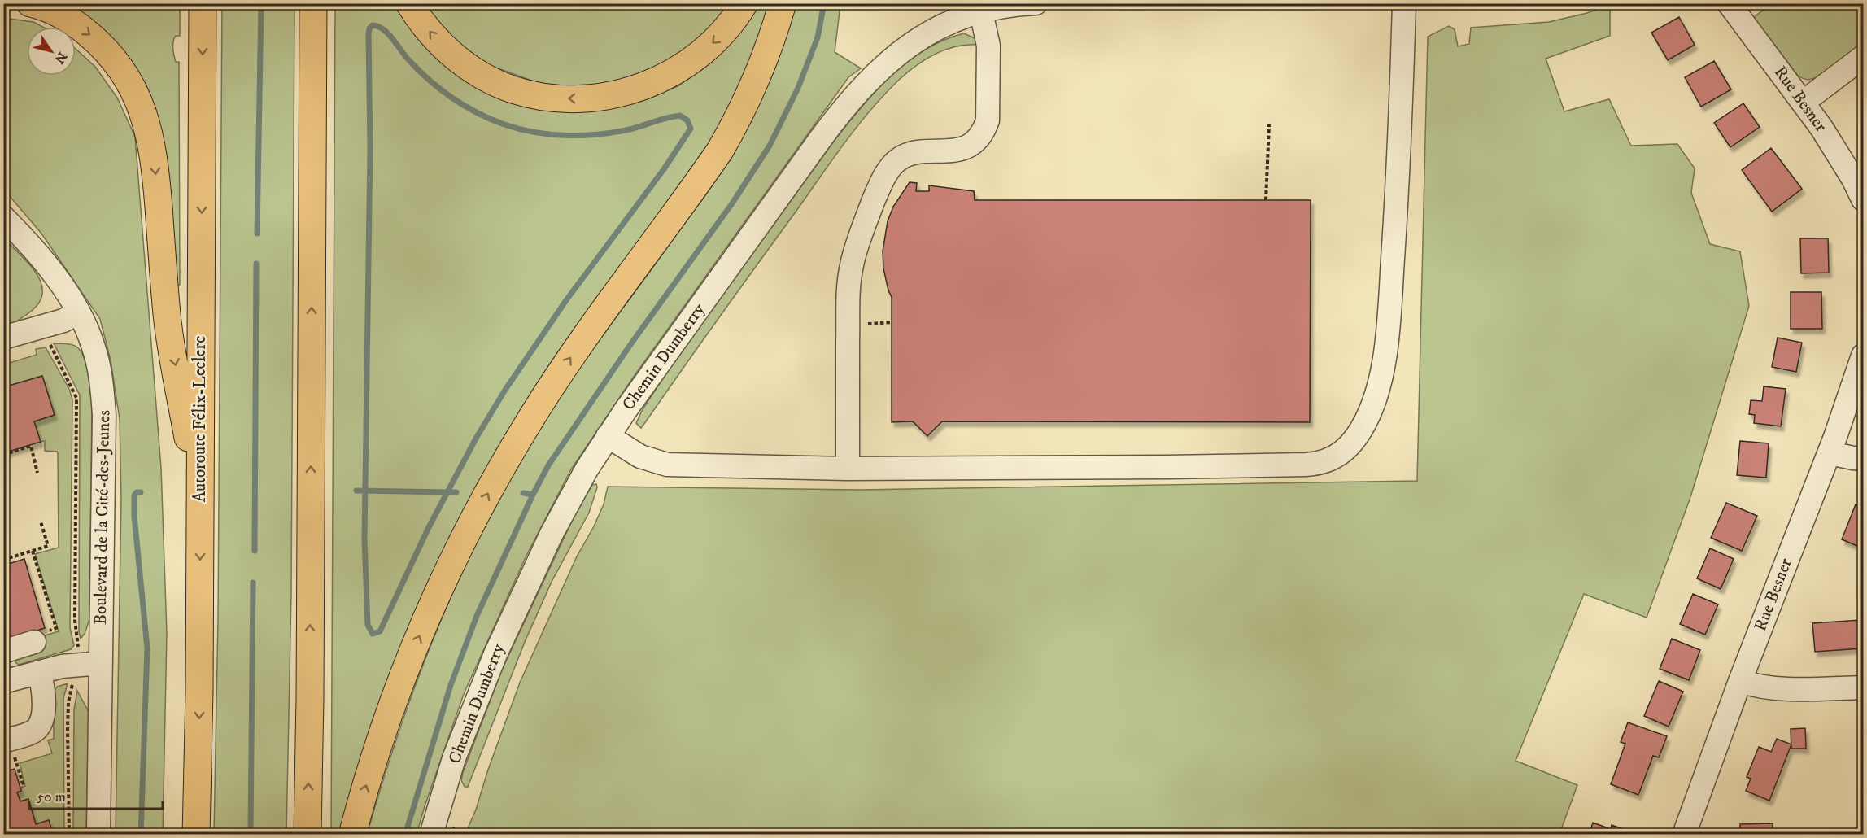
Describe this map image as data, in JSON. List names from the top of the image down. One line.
{"streets":{"highway":["Autoroute Félix-Leclerc"],"street":["Rue Besner","Chemin Dumberry","Boulevard de la Cité-des-Jeunes"]},"scale_bar":"50 m","north":"bottom right"}
